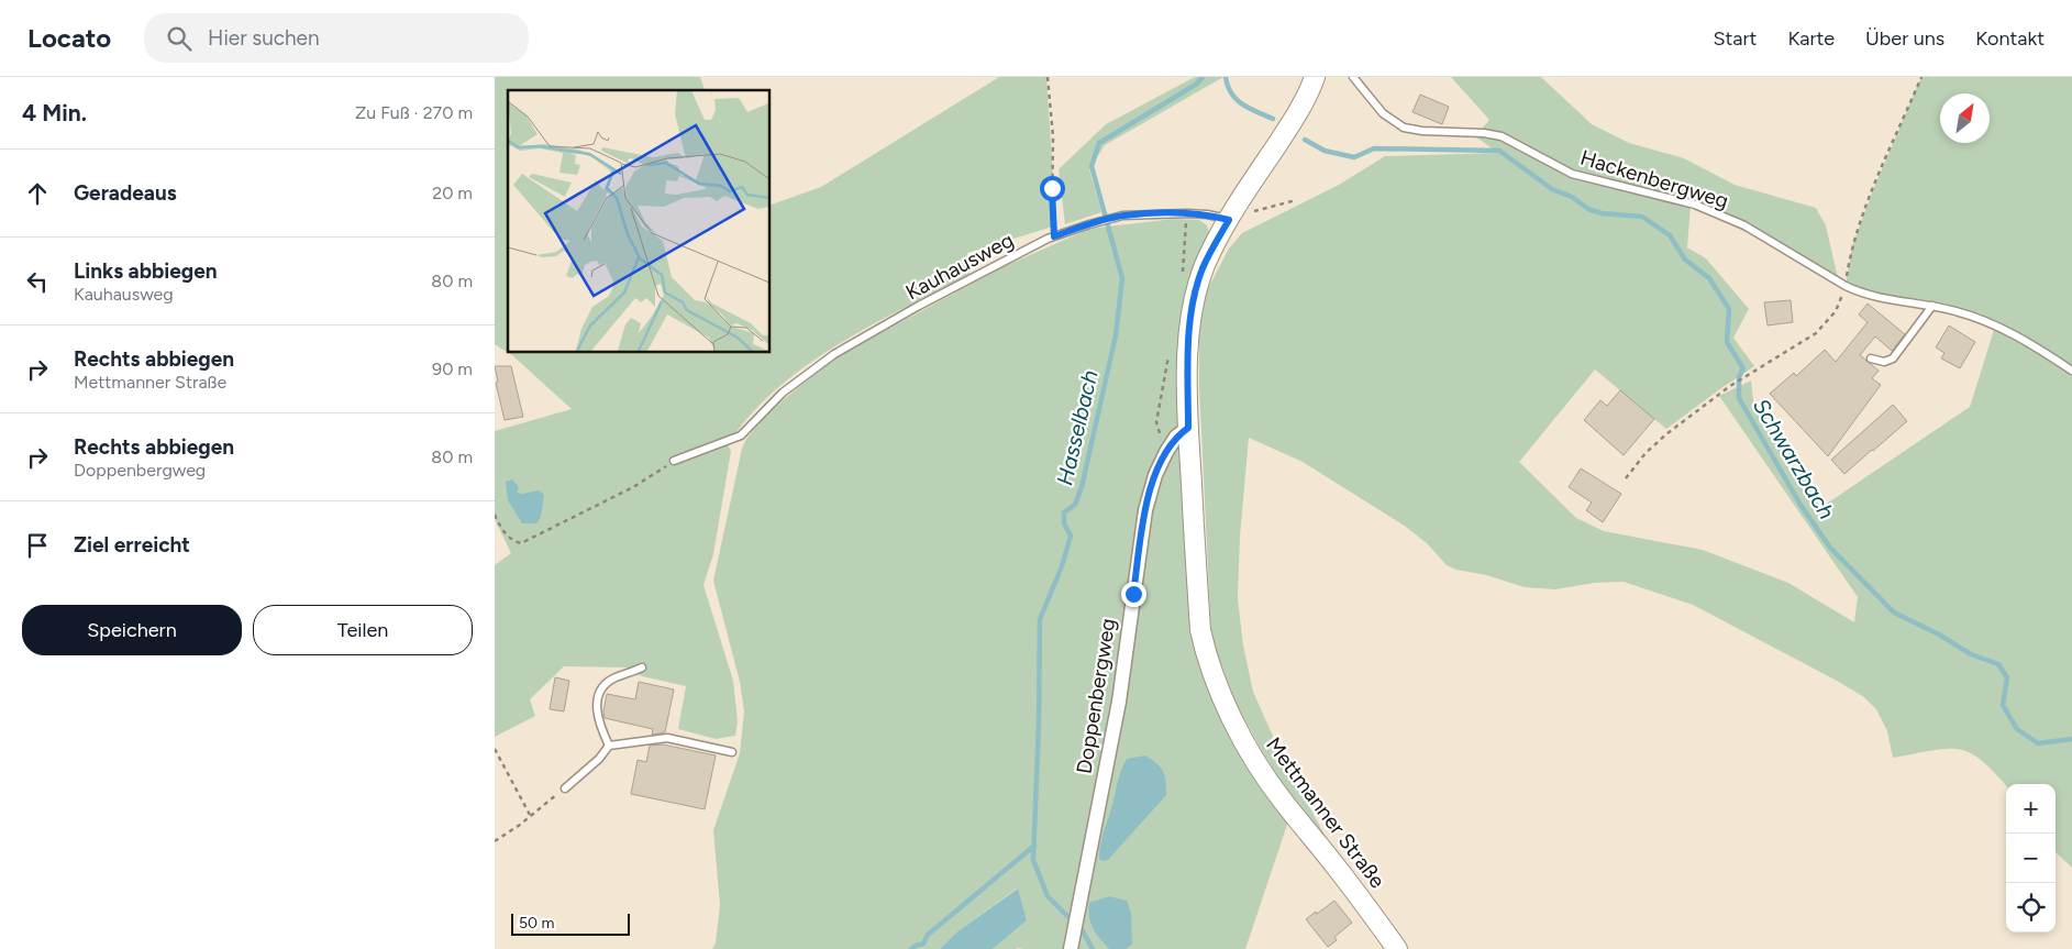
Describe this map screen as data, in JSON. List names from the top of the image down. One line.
{"streets":{"main road":["Mettmanner Straße"],"street":["Doppenbergweg"],"lane":["Hackenbergweg","Kauhausweg"]},"crossings":[["Kauhausweg","Mettmanner Straße"],["Doppenbergweg","Mettmanner Straße"]],"water":["Hasselbach","Schwarzbach"],"scale_bar":"50 m","north":"top right","page":{"header":"Locato","search":"Hier suchen","nav":["Start","Karte","Über uns","Kontakt"],"heading":["4 Min.","Zu Fuß · 270 m"],"list":[["Geradeaus","20 m"],["Links abbiegen","Kauhausweg","80 m"],["Rechts abbiegen","Mettmanner Straße","90 m"],["Rechts abbiegen","Doppenbergweg","80 m"],"Ziel erreicht"],"buttons":["Speichern","Teilen"],"map_buttons":["+","−"],"scale":"50 m"}}
